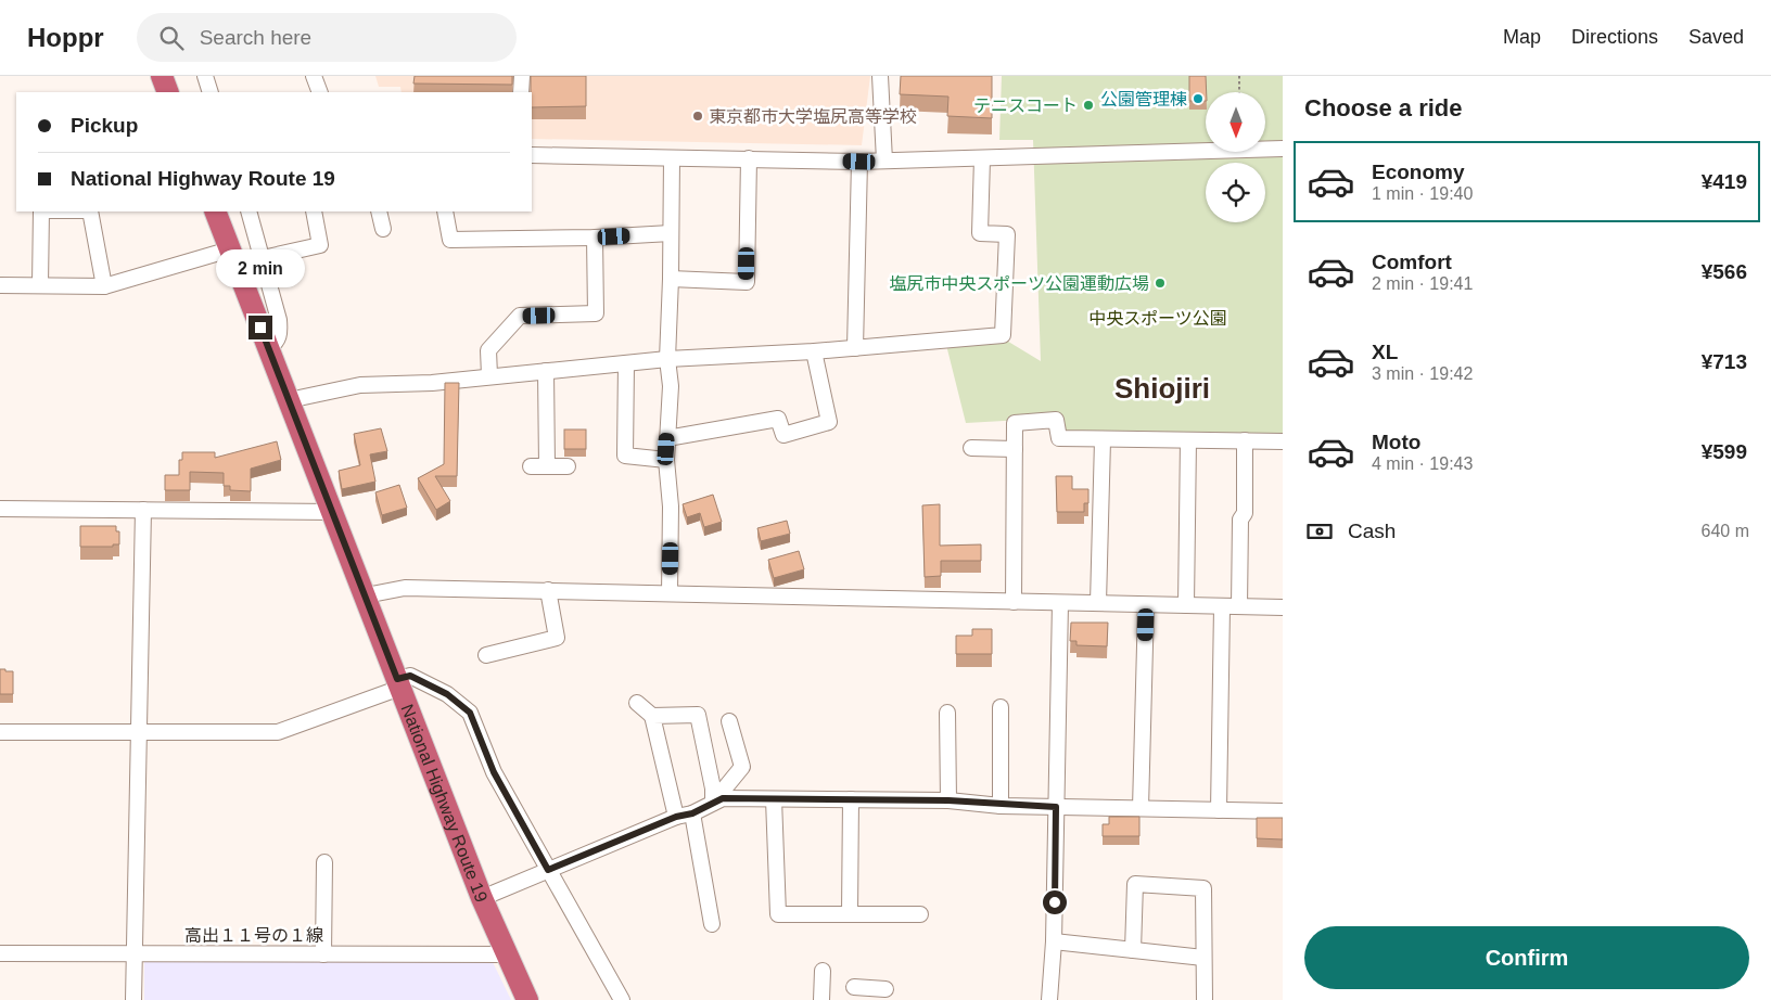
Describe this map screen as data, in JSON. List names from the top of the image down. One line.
{"streets":{"highway":["National Highway Route 19"],"street":["高出１１号の１線"]},"crossings":[["National Highway Route 19","高出１１号の１線"]],"districts":["Shiojiri"],"parks":["中央スポーツ公園"],"places":["公園管理棟","テニスコート","東京都市大学塩尻高等学校","塩尻市中央スポーツ公園運動広場"],"north":"bottom","page":{"header":"Hoppr","search":"Search here","nav":["Map","Directions","Saved"],"heading":"Choose a ride","banner":["Pickup","National Highway Route 19"],"list":[{"name":"Economy","note":"1 min · 19:40","value":"¥419"},{"name":"Comfort","note":"2 min · 19:41","value":"¥566"},{"name":"XL","note":"3 min · 19:42","value":"¥713"},{"name":"Moto","note":"4 min · 19:43","value":"¥599"}],"bubble":"2 min","pay":["Cash","640 m"],"buttons":"Confirm"}}
